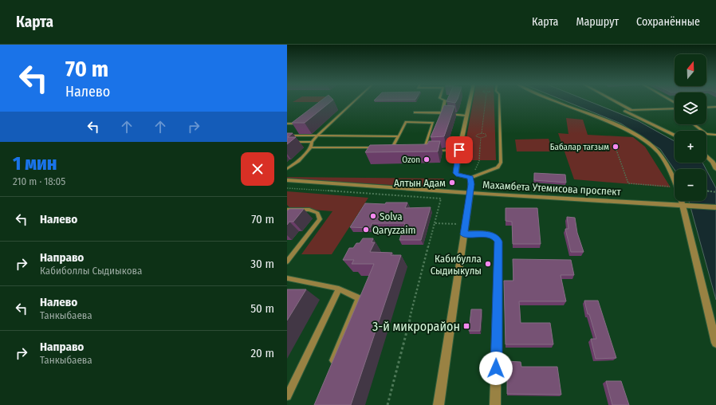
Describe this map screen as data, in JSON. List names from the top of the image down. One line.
{"streets":{"street":["Махамбета Утемисова проспект"]},"places":{"other":["Бабалар тағзым","Ozon","Алтын Адам","Solva","Qaryzzaim","Кабибулла Сыдиыкулы"],"transit":["3-й микрорайон"]},"north":"top","page":{"header":"Карта","nav":["Карта","Маршрут","Сохранённые"],"turn":["70 m","Налево"],"map_buttons":["+","−"],"heading":["1 мин","210 m · 18:05"],"list":[{"name":"Налево","value":"70 m"},{"name":"Направо","note":"Кабиболлы Сыдиыкова","value":"30 m"},{"name":"Налево","note":"Танкыбаева","value":"50 m"},{"name":"Направо","note":"Танкыбаева","value":"20 m"}]}}
